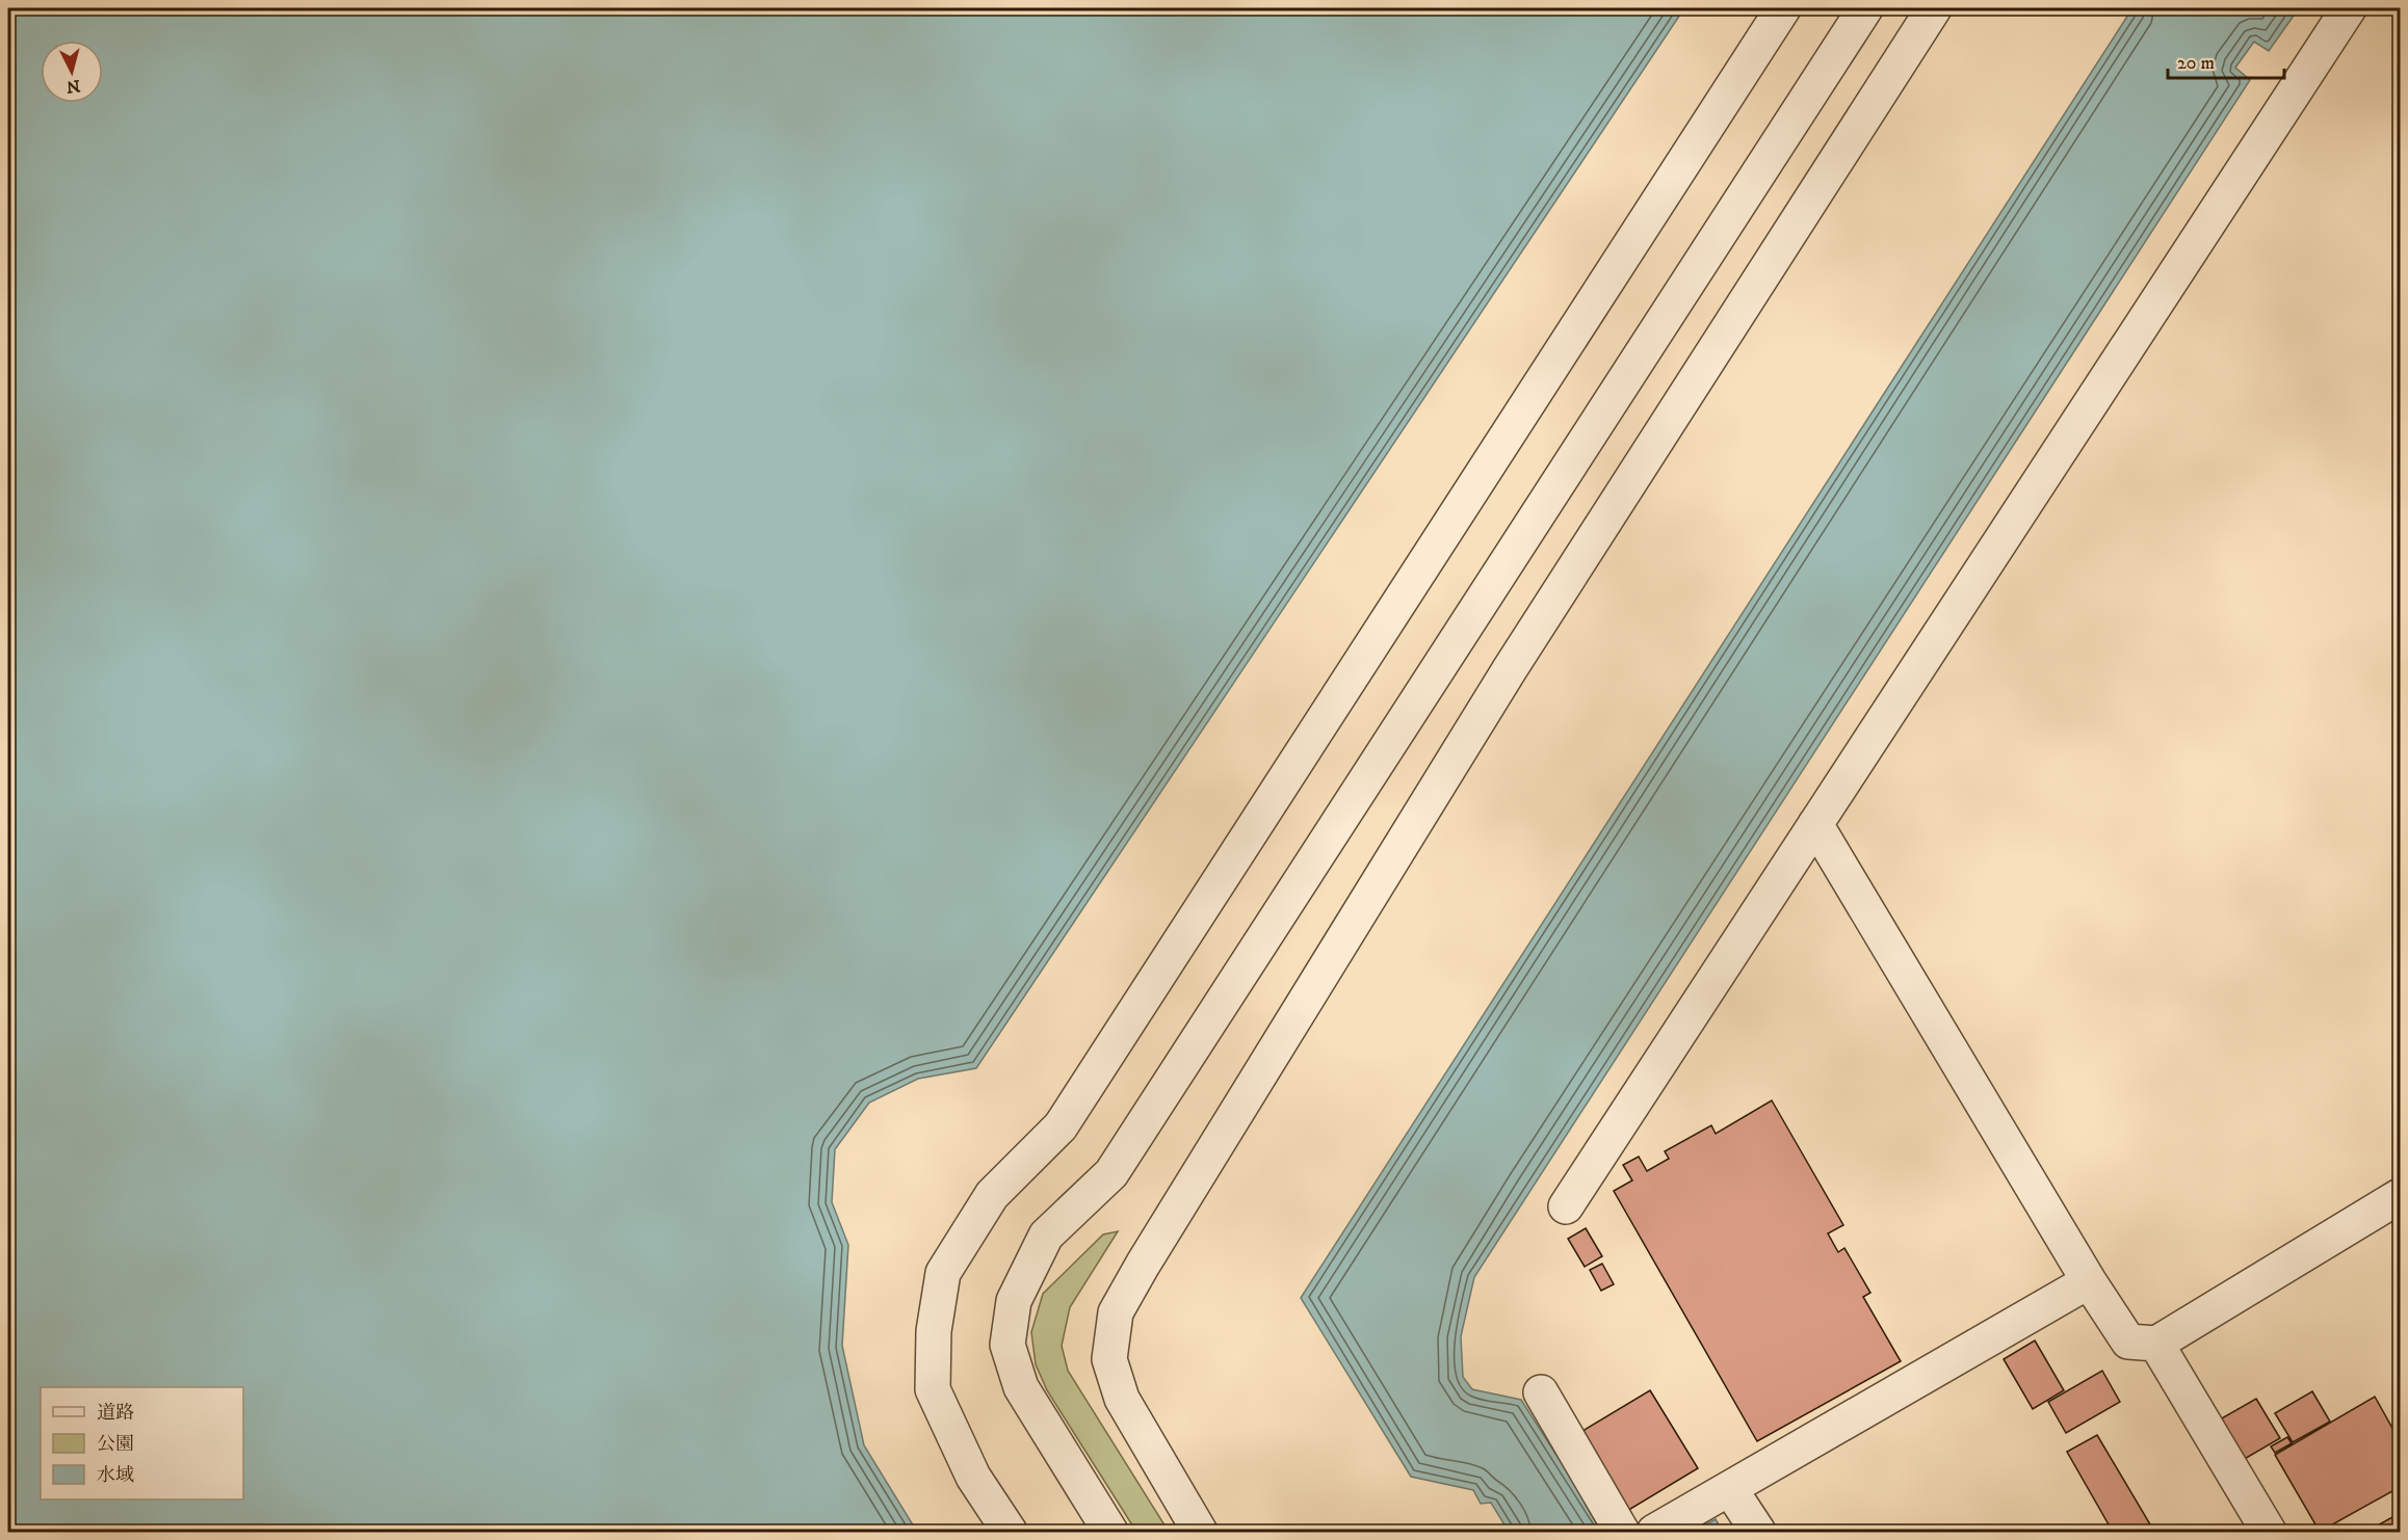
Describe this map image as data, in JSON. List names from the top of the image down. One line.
{"legend":["道路","公園","水域"],"scale_bar":"20 m","north":"bottom"}
